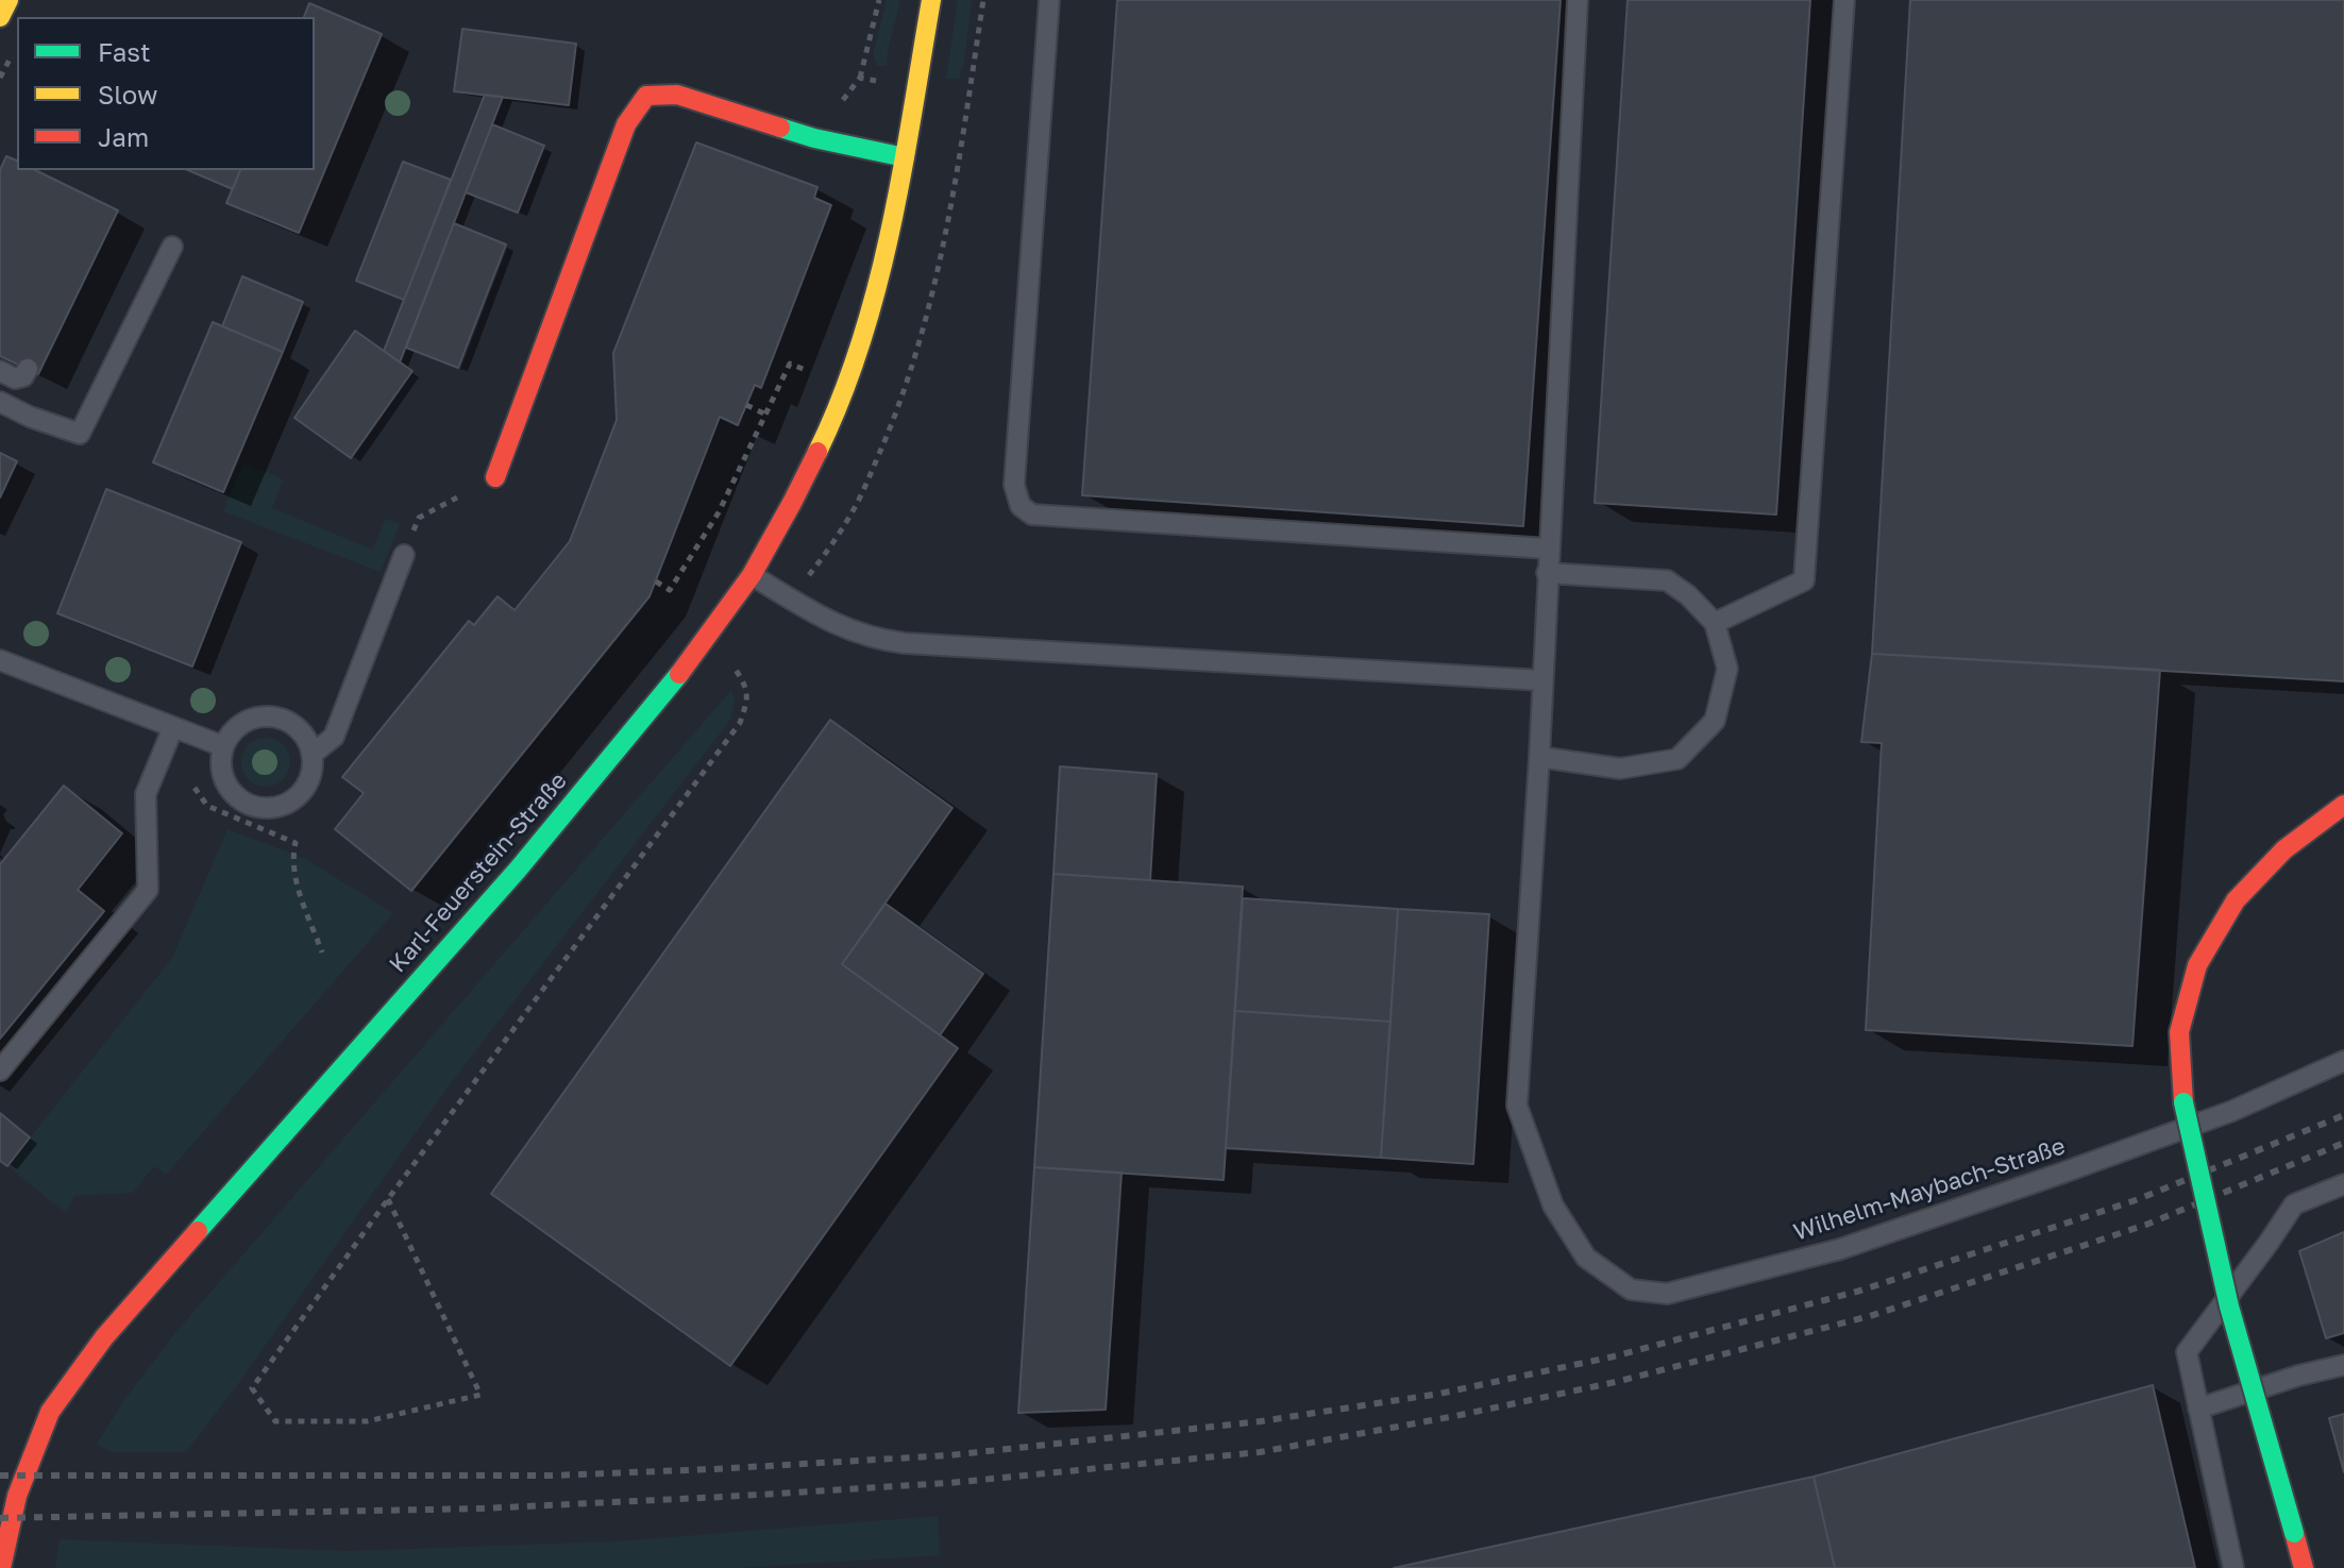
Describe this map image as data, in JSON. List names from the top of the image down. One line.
{"streets":{"street":["Karl-Feuerstein-Straße"],"lane":["Wilhelm-Maybach-Straße"]},"legend":["Fast","Slow","Jam"]}
